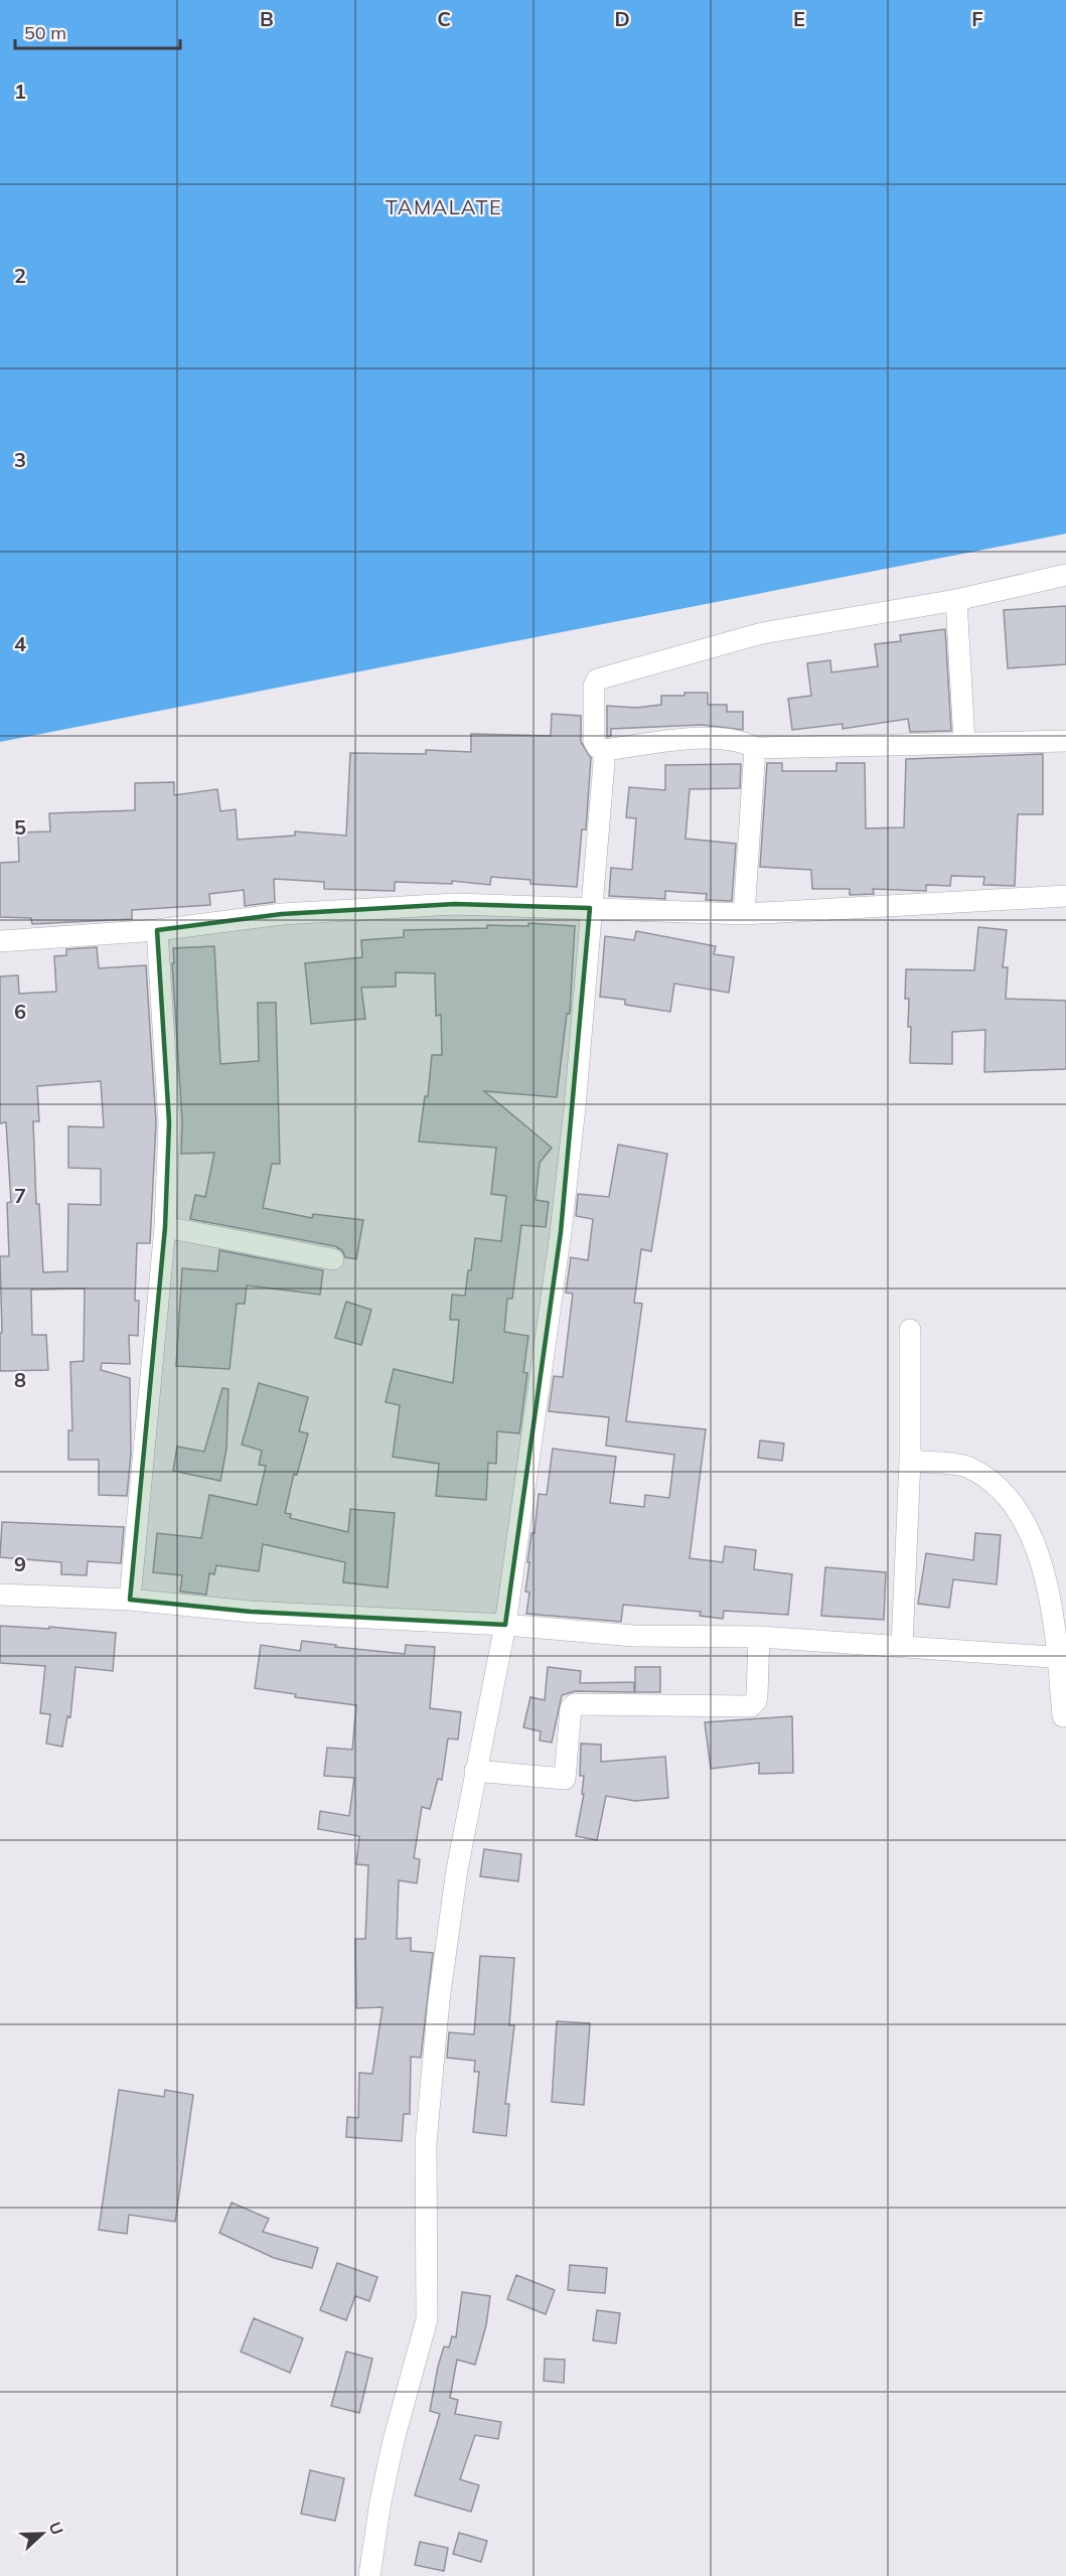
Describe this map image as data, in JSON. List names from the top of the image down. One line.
{"districts":["TAMALATE"],"scale_bar":"50 m","north":"right","grid":{"columns":["B","C","D","E","F"],"rows":["1","2","3","4","5","6","7","8","9"]}}
